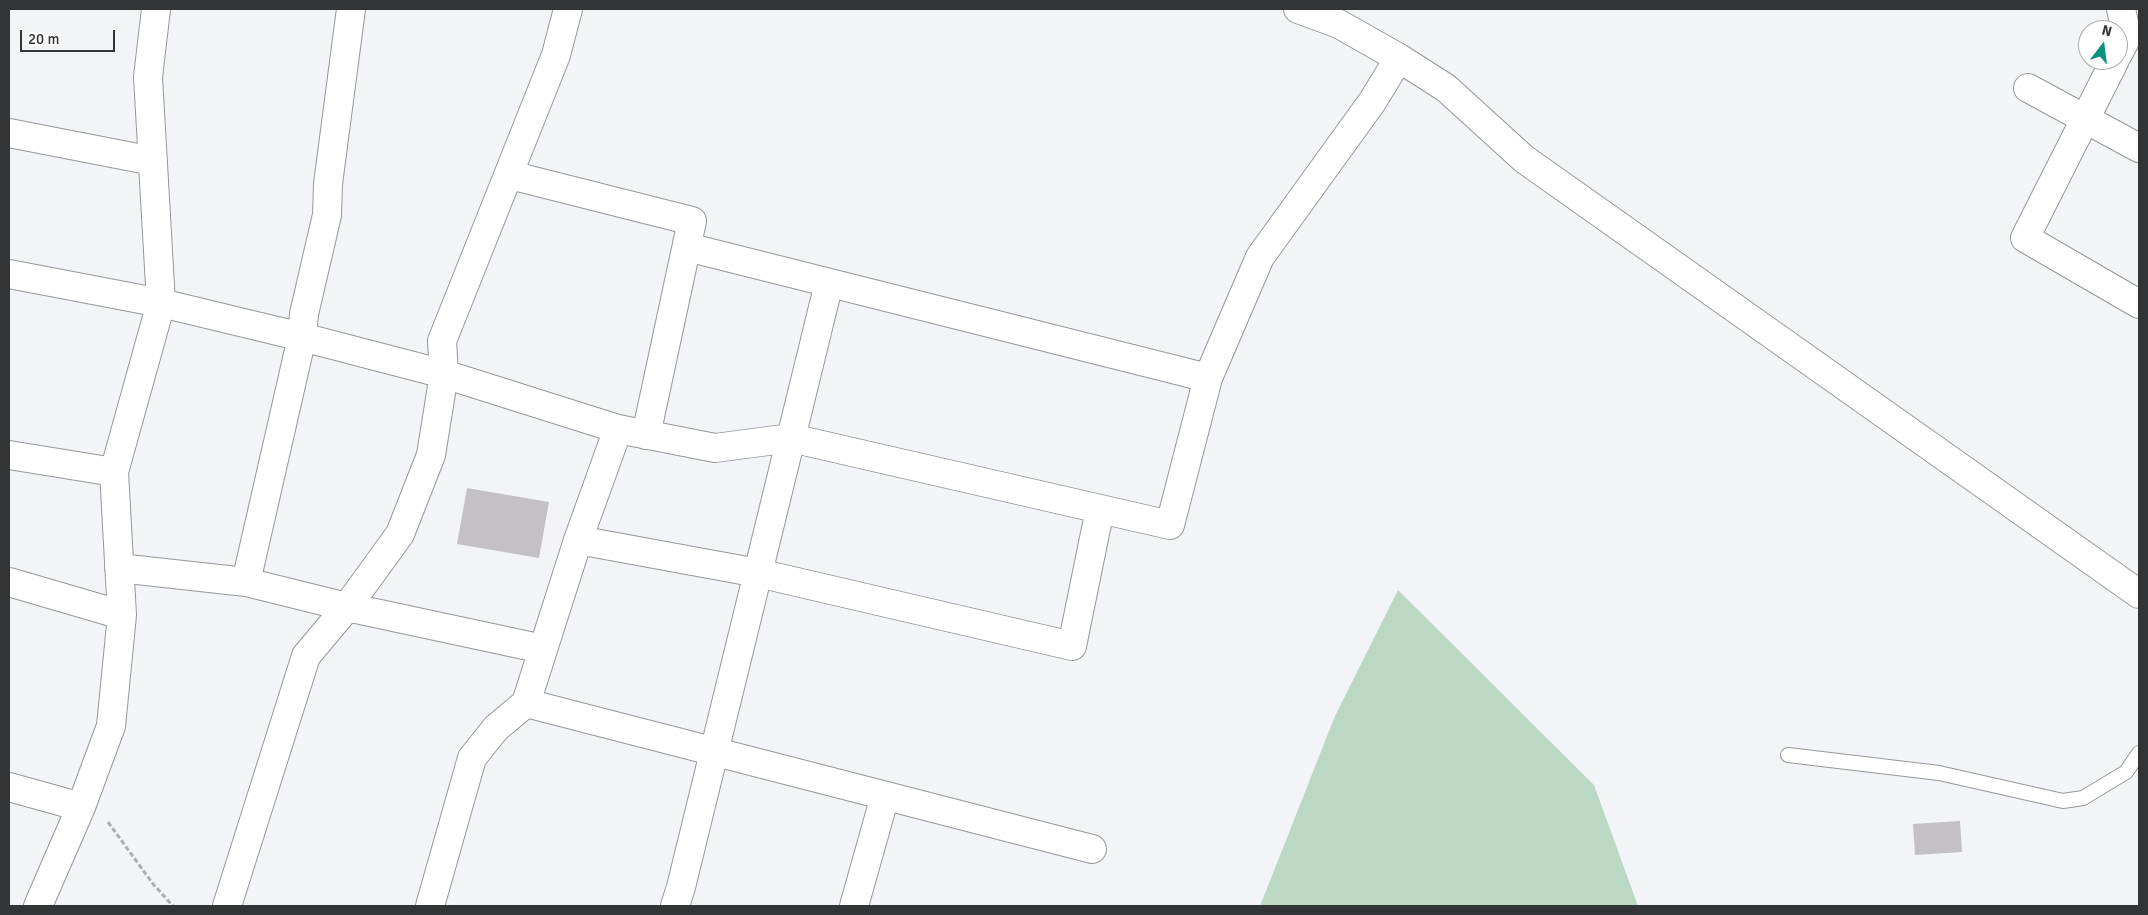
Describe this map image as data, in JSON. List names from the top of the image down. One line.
{"scale_bar":"20 m","north":"top"}
